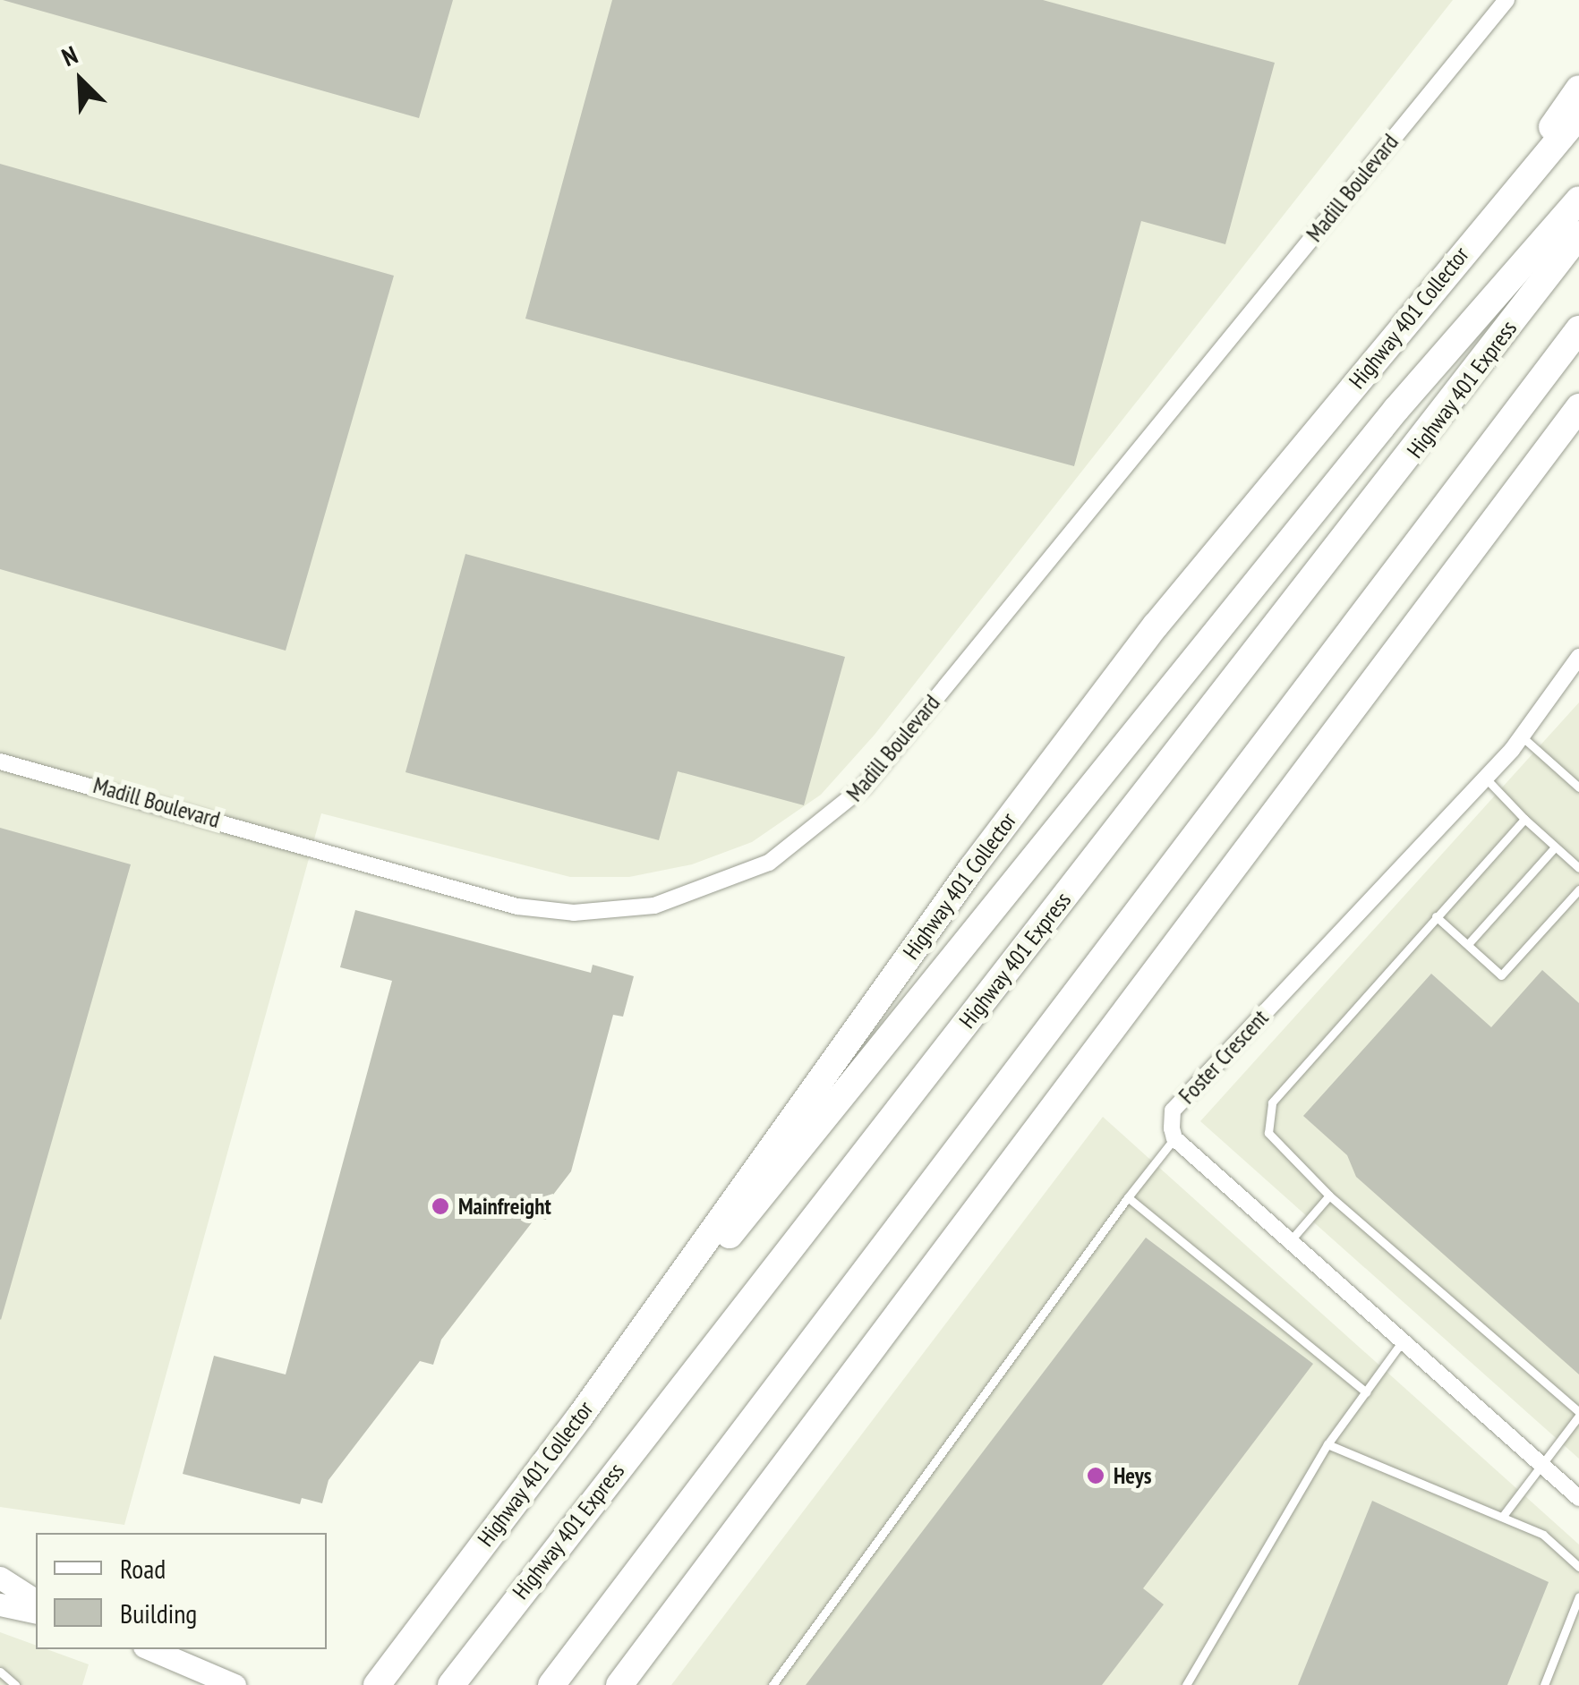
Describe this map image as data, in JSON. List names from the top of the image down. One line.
{"streets":{"highway":["Highway 401 Collector","Highway 401 Express"],"street":["Madill Boulevard","Foster Crescent"]},"places":["Mainfreight","Heys"],"legend":["Road","Building"],"north":"top left"}
